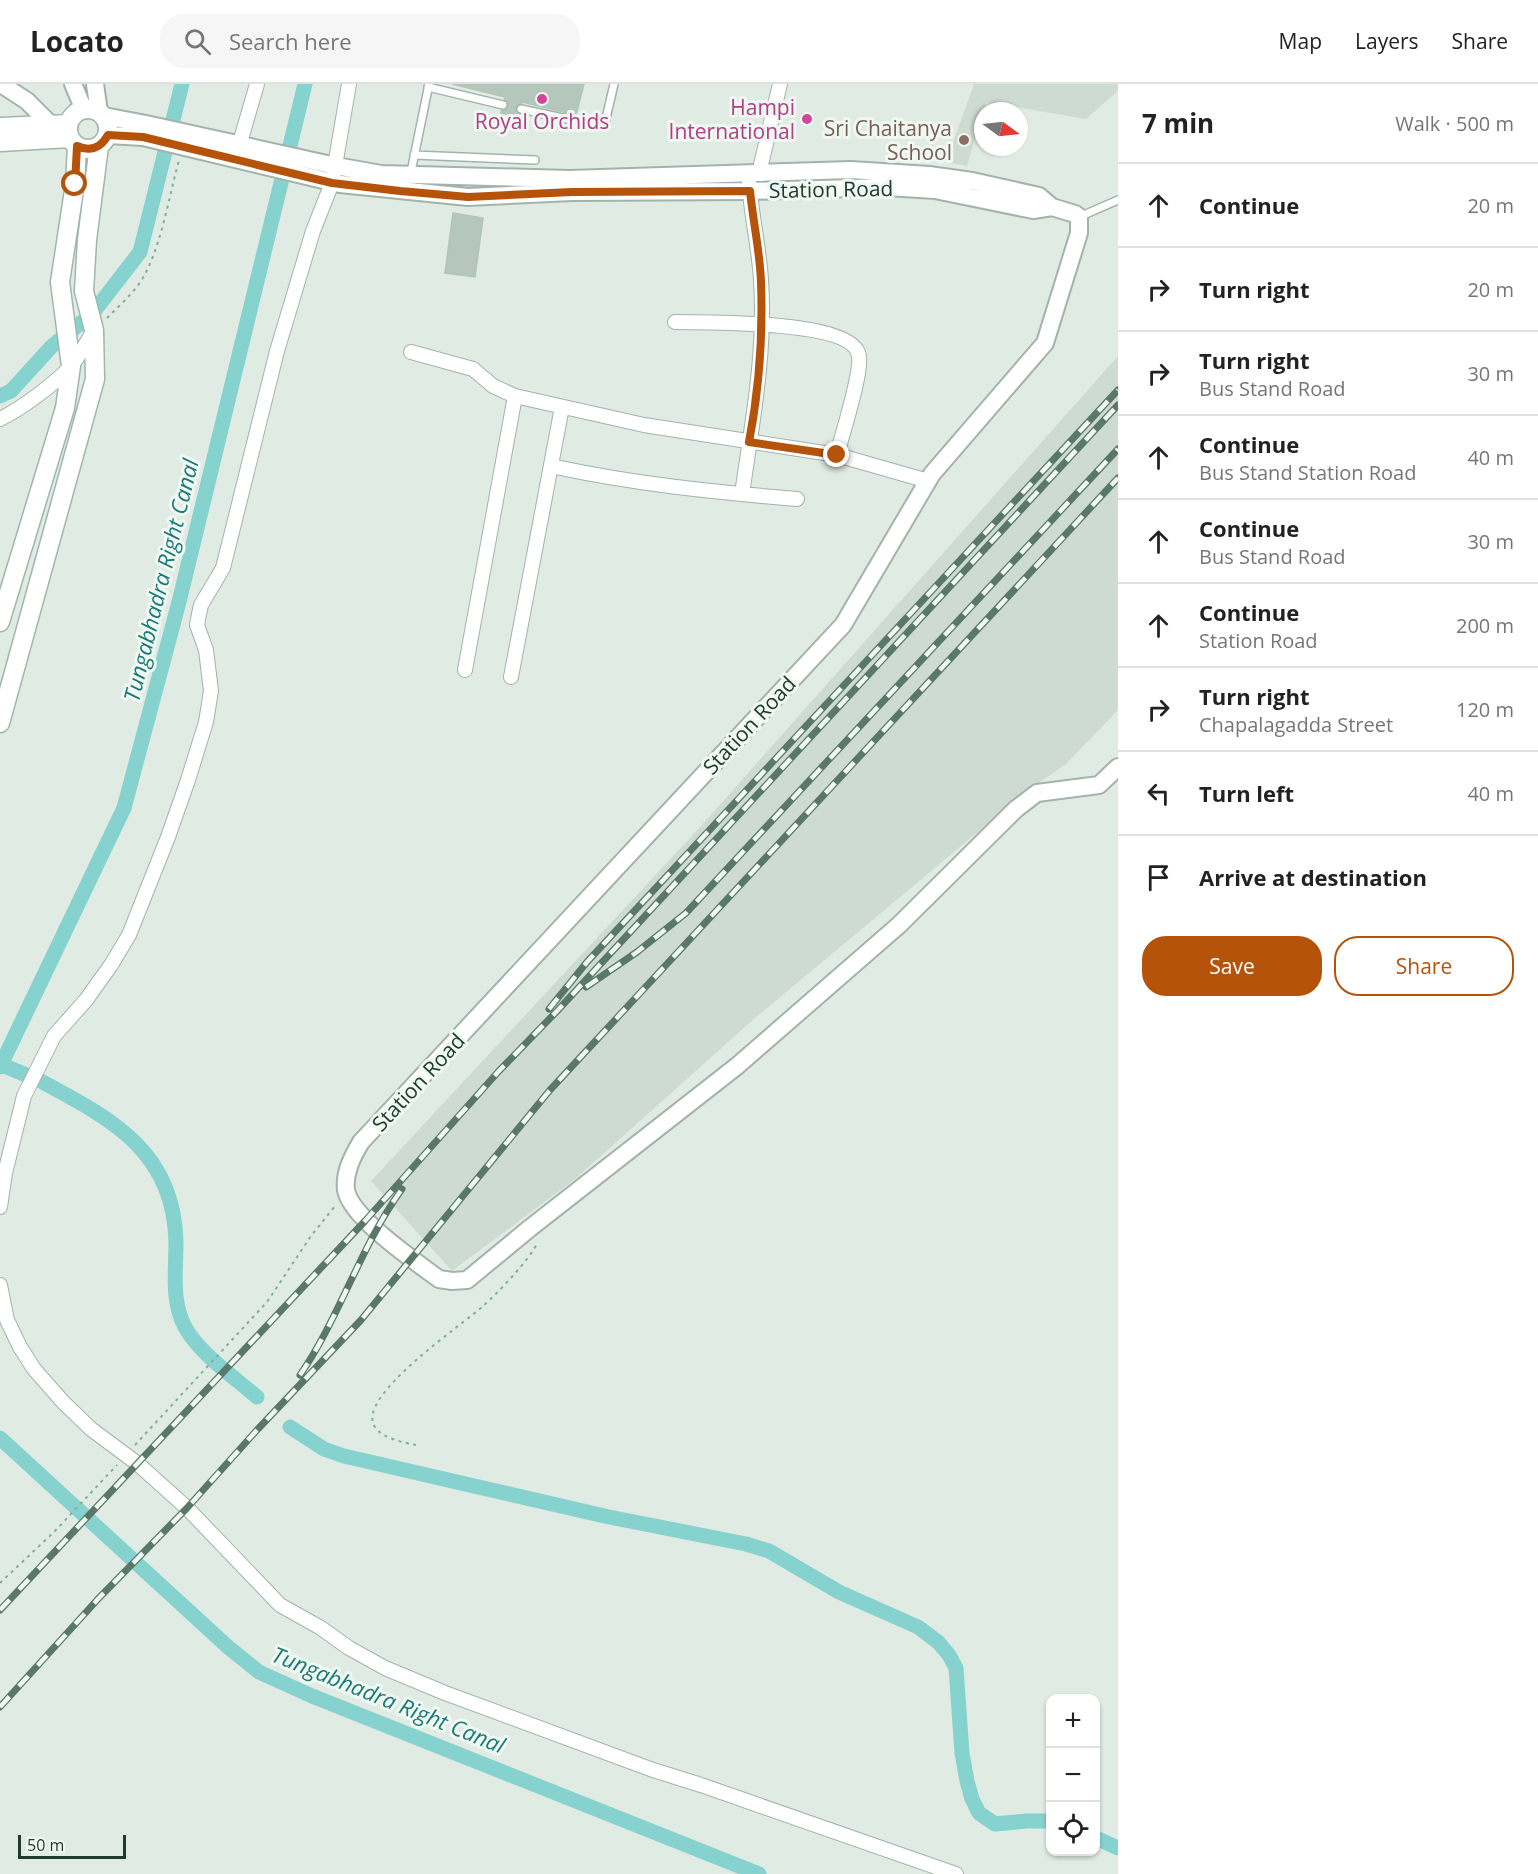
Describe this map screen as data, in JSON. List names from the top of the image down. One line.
{"streets":{"street":["Station Road"]},"water":["Tungabhadra Right Canal"],"places":["Royal Orchids","Hampi International","Sri Chaitanya School"],"scale_bar":"50 m","north":"right","page":{"header":"Locato","search":"Search here","nav":["Map","Layers","Share"],"heading":["7 min","Walk · 500 m"],"list":[["Continue","20 m"],["Turn right","20 m"],["Turn right","Bus Stand Road","30 m"],["Continue","Bus Stand Station Road","40 m"],["Continue","Bus Stand Road","30 m"],["Continue","Station Road","200 m"],["Turn right","Chapalagadda Street","120 m"],["Turn left","40 m"],"Arrive at destination"],"buttons":["Save","Share"],"map_buttons":["+","−"],"scale":"50 m"}}
